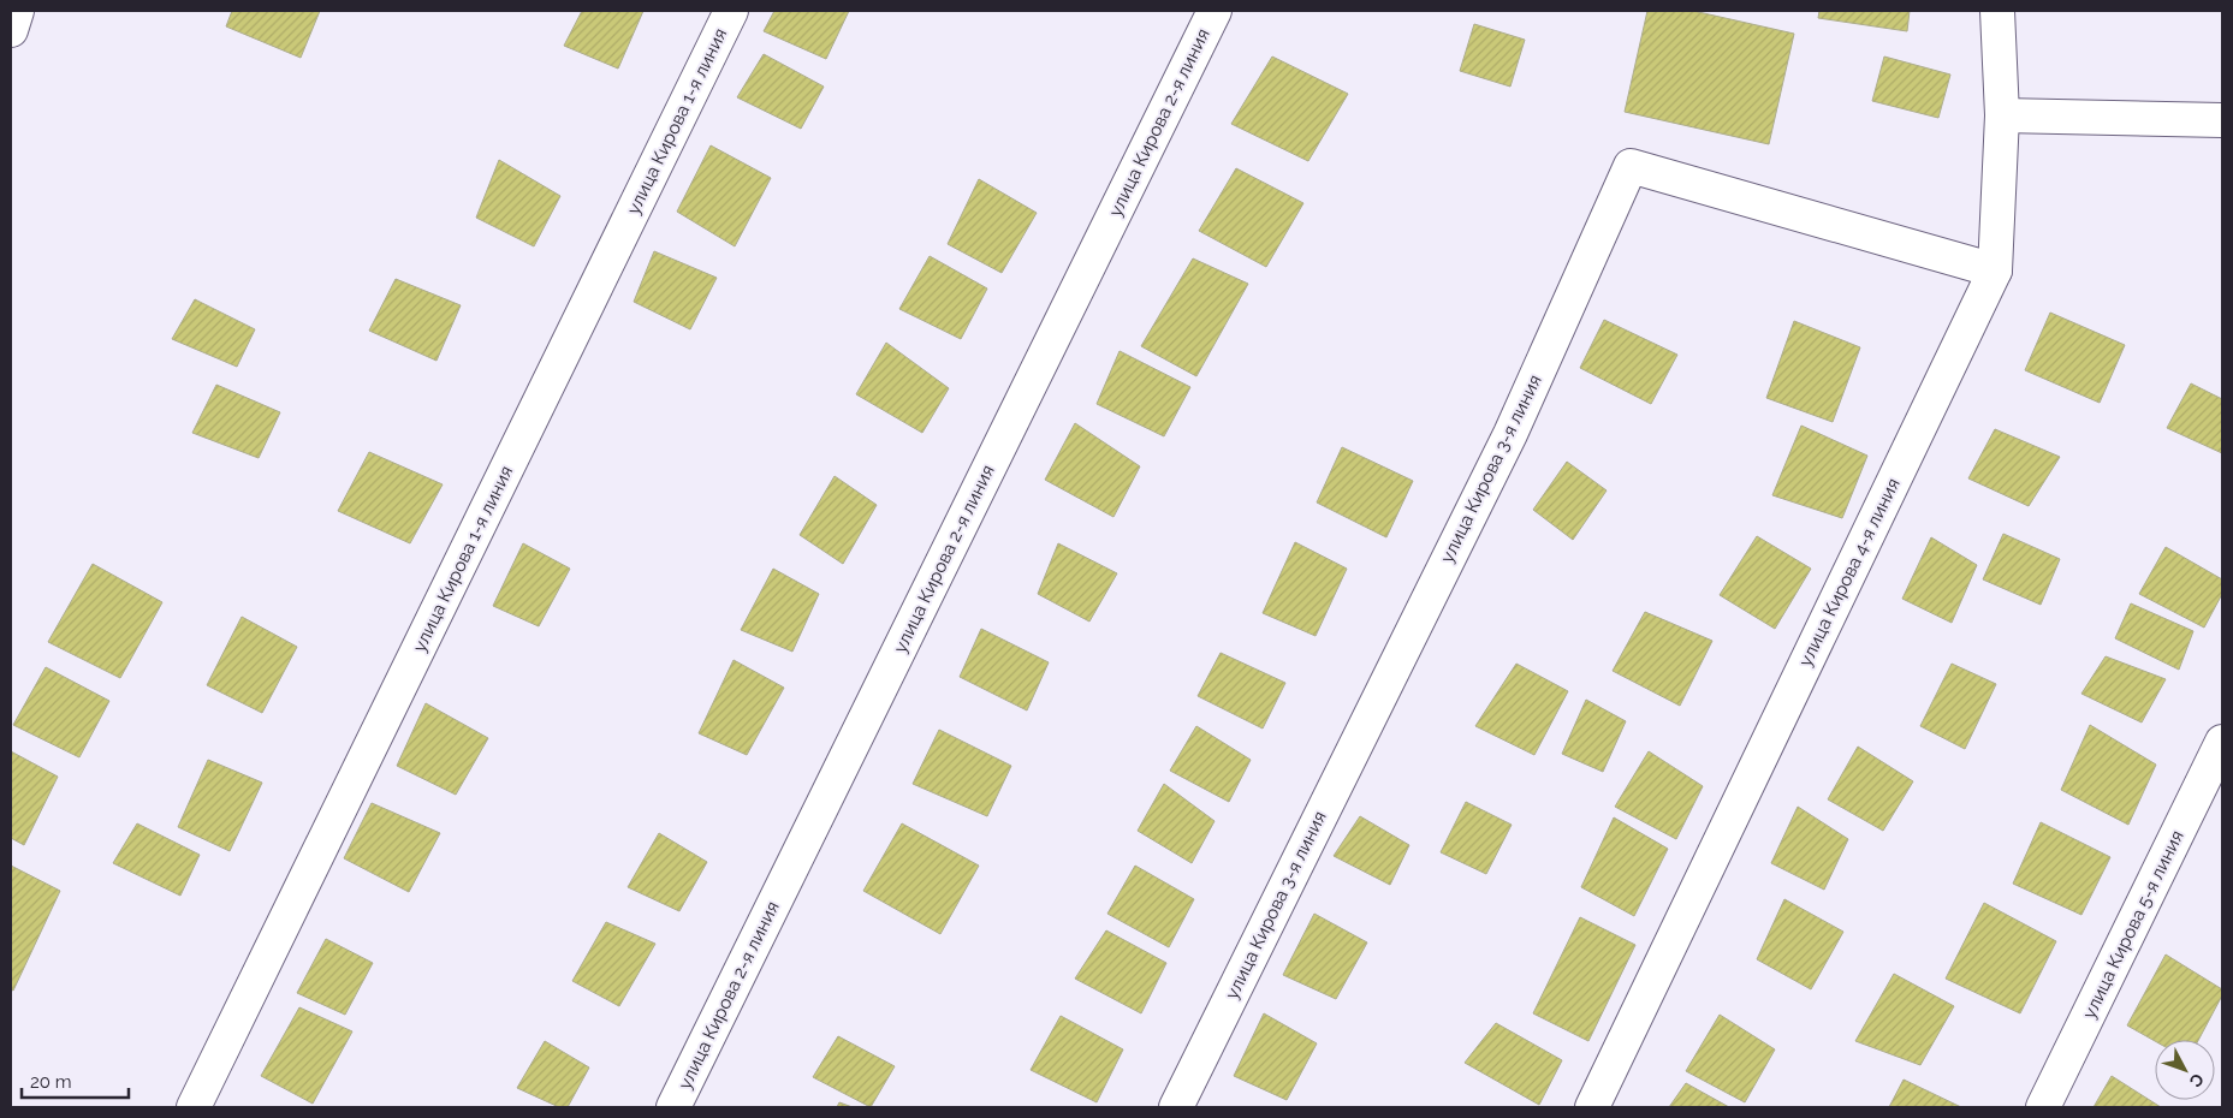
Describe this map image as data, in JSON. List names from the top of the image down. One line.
{"streets":{"street":["улица Кирова 1-я линия","улица Кирова 2-я линия","улица Кирова 3-я линия","улица Кирова 4-я линия","улица Кирова 5-я линия"]},"crossings":[["улица Кирова 3-я линия","улица Кирова 4-я линия"]],"scale_bar":"20 m","north":"bottom right"}
